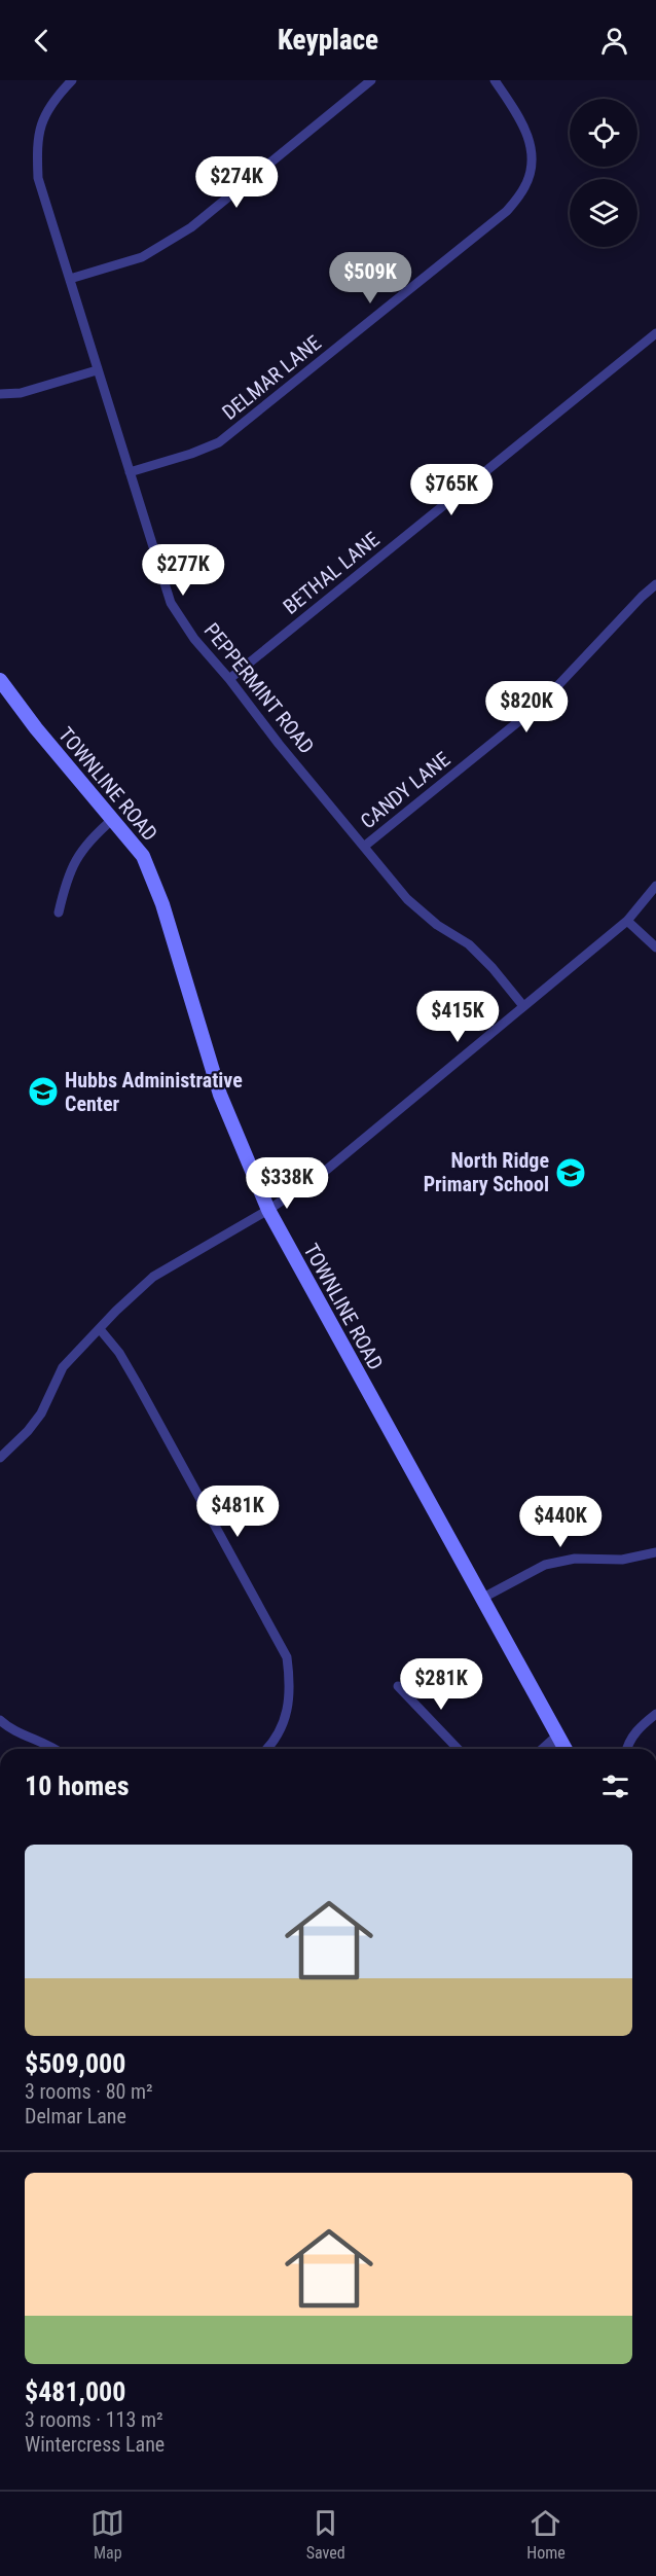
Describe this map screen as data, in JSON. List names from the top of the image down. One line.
{"streets":{"main road":["TOWNLINE ROAD"],"street":["DELMAR LANE","BETHAL LANE","PEPPERMINT ROAD","CANDY LANE"]},"crossings":[["DELMAR LANE","PEPPERMINT ROAD"],["BETHAL LANE","PEPPERMINT ROAD"],["PEPPERMINT ROAD","CANDY LANE"]],"places":{"school or university":["Hubbs Administrative Center","North Ridge Primary School"]},"page":{"header":"Keyplace","price":["$274K","$509K","$765K","$277K","$820K","$415K","$338K","$481K","$440K","$281K"],"heading":"10 homes","list":[{"name":"$509,000","note":"3 rooms · 80 m² · Delmar Lane"},{"name":"$481,000","note":"3 rooms · 113 m² · Wintercress Lane"}],"tabs":["Map","Saved","Home"]}}
